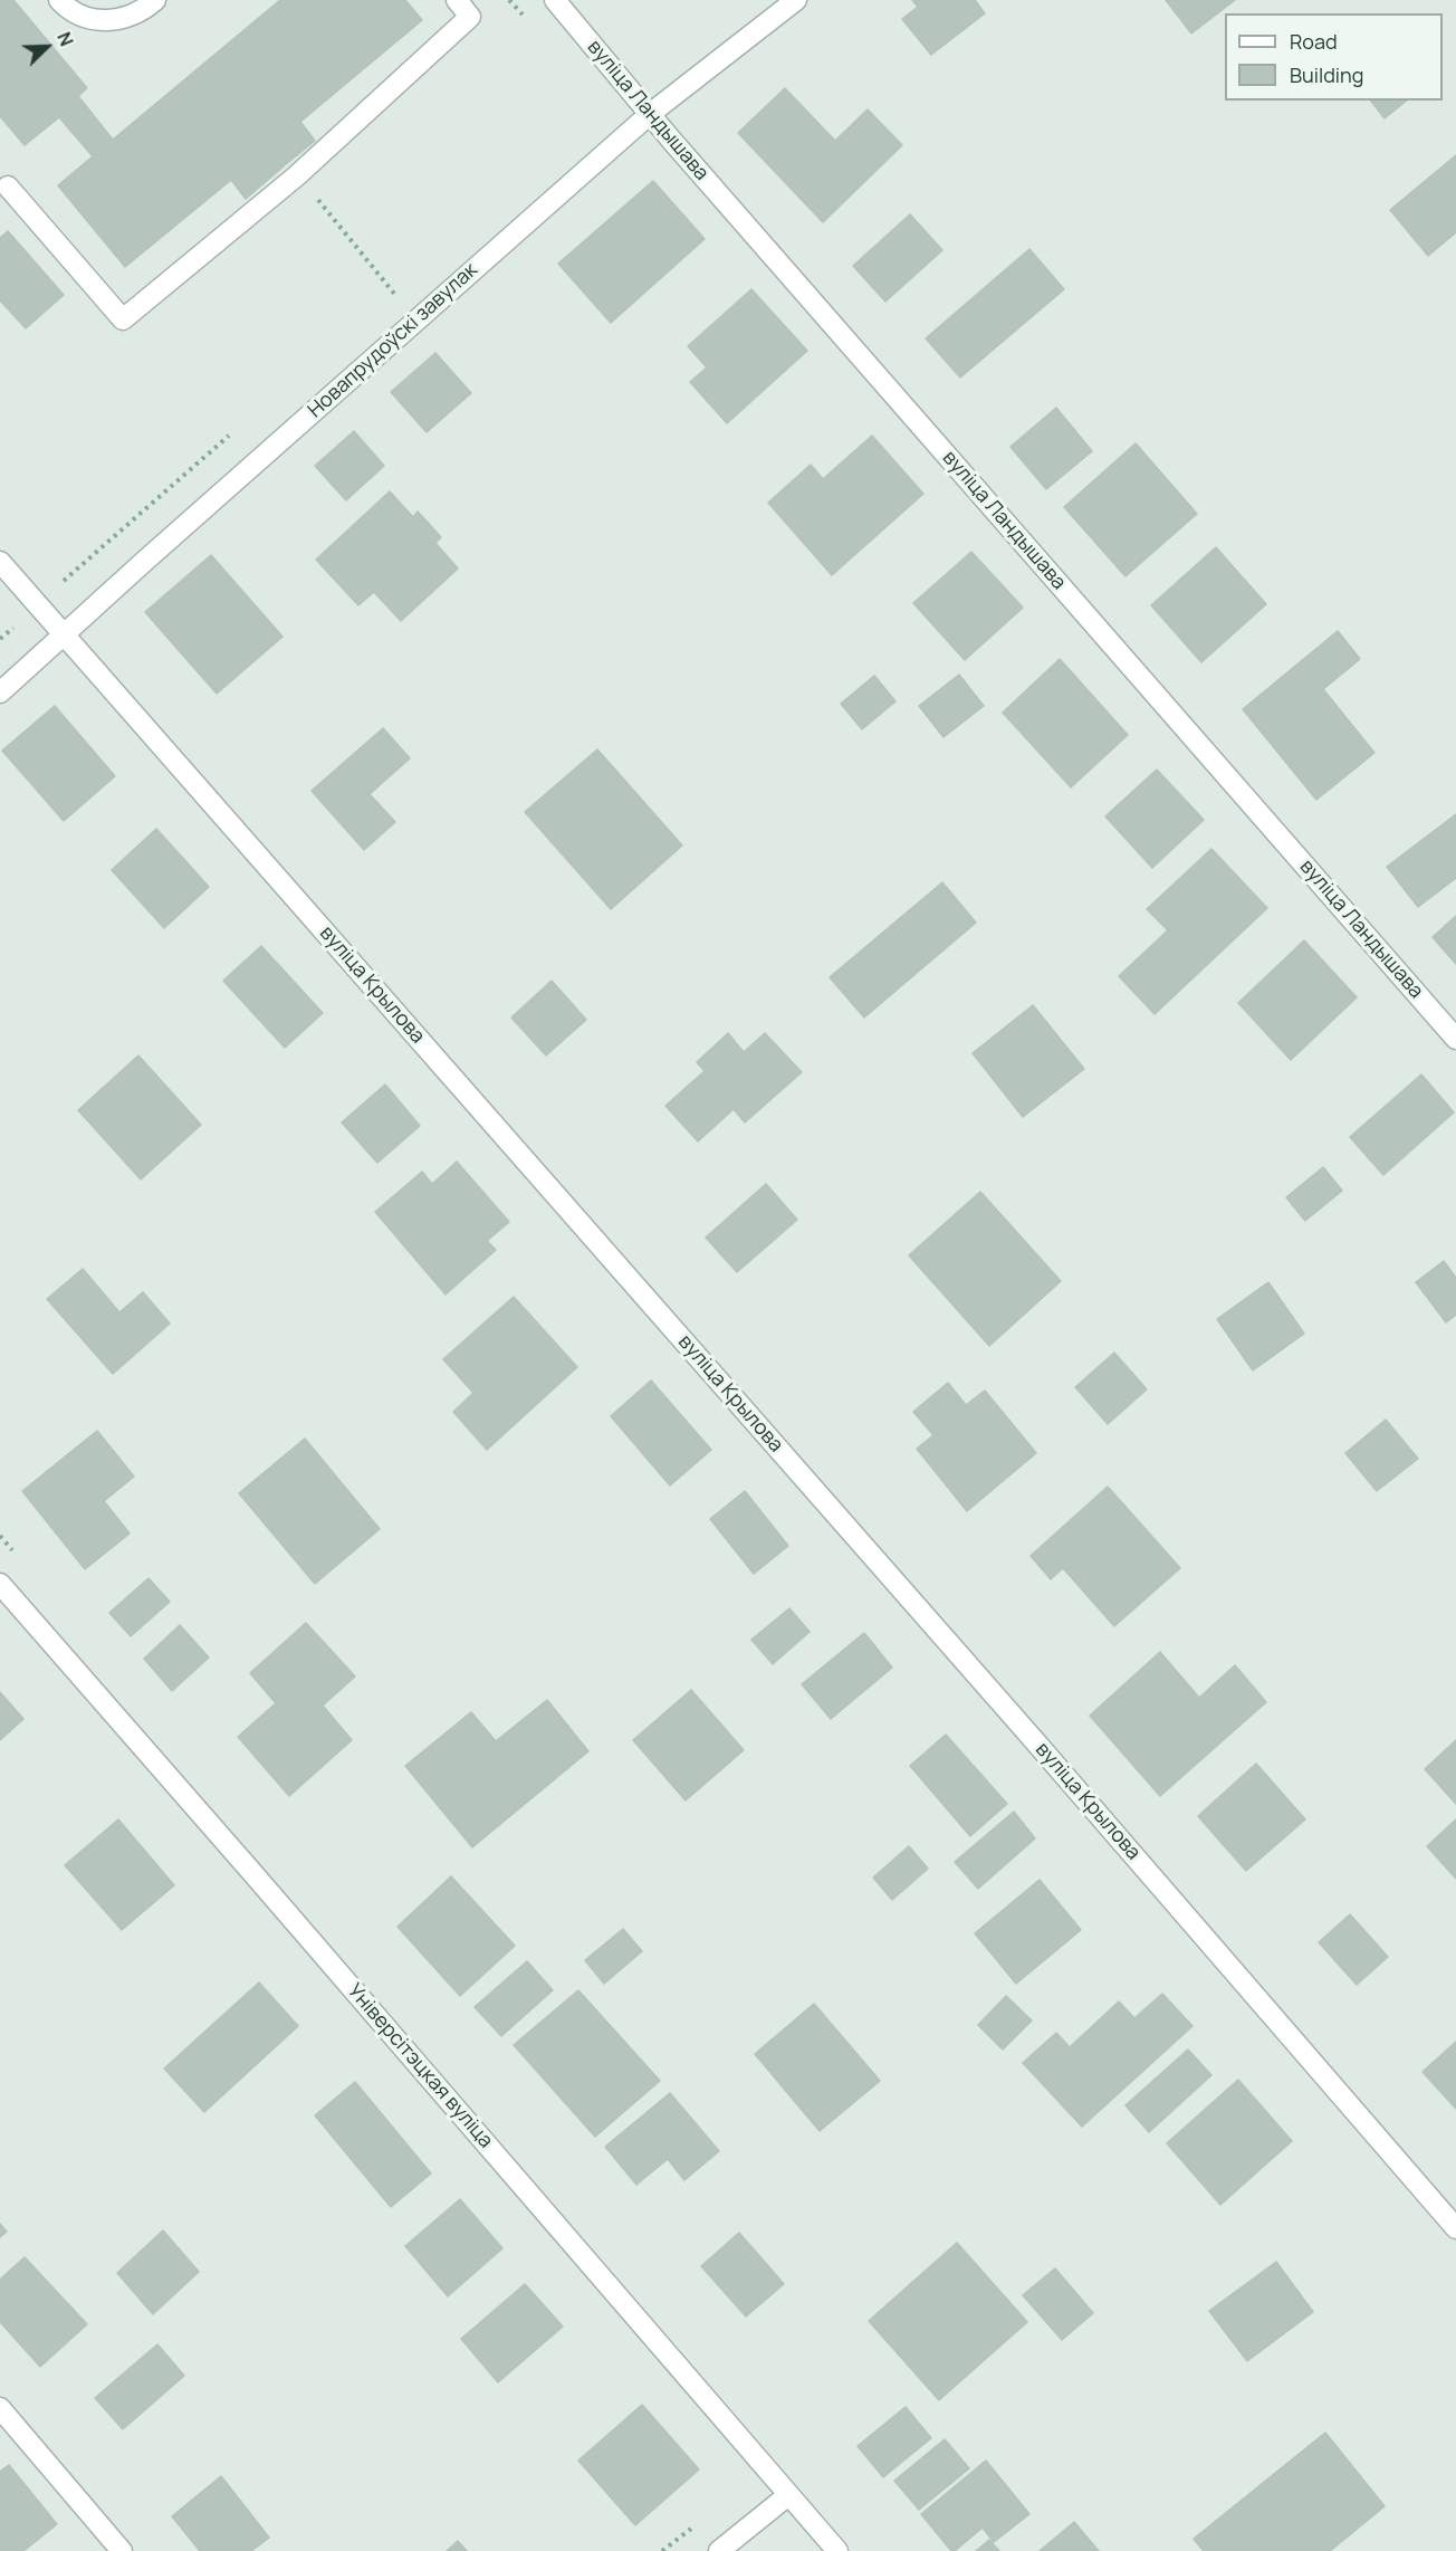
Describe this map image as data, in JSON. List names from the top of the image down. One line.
{"streets":{"street":["вуліца Ландышава","Новапрудоўскі завулак","вуліца Крылова","Універсітэцкая вуліца"]},"crossings":[["вуліца Ландышава","Новапрудоўскі завулак"],["Новапрудоўскі завулак","вуліца Крылова"]],"legend":["Road","Building"],"north":"top right"}
